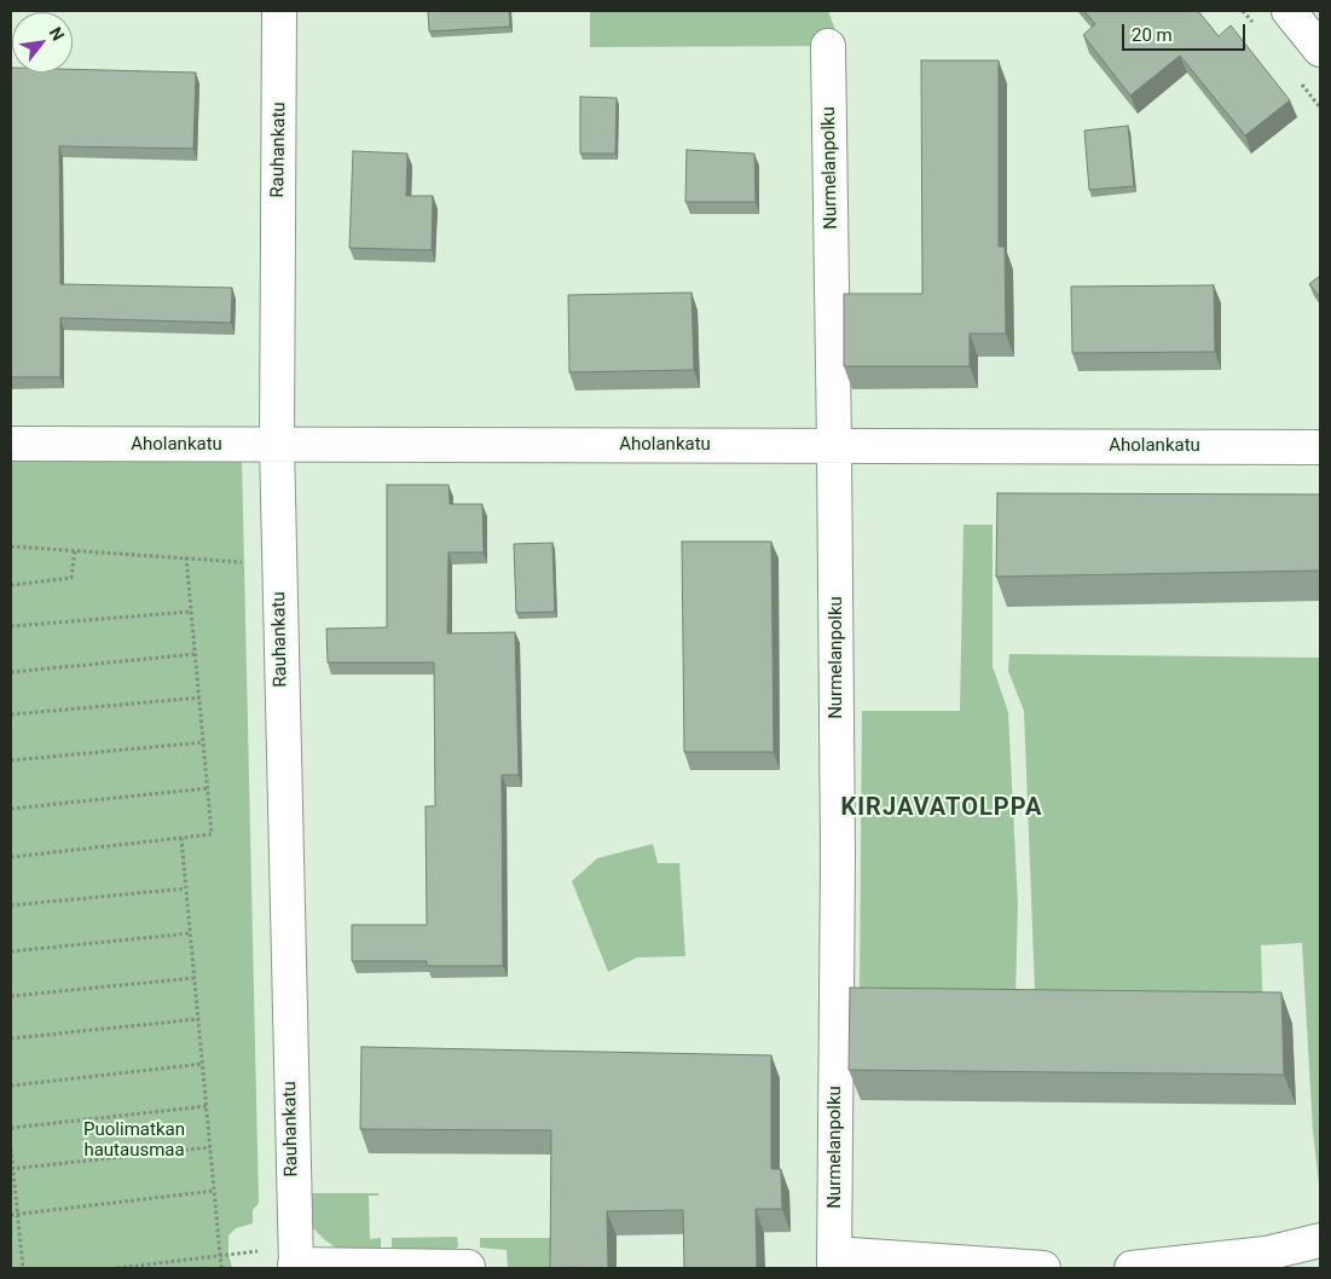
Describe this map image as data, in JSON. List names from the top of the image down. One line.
{"streets":{"street":["Rauhankatu","Nurmelanpolku","Aholankatu"]},"crossings":[["Rauhankatu","Aholankatu"],["Nurmelanpolku","Aholankatu"]],"districts":["KIRJAVATOLPPA"],"parks":["Puolimatkan hautausmaa"],"scale_bar":"20 m","north":"top right"}
